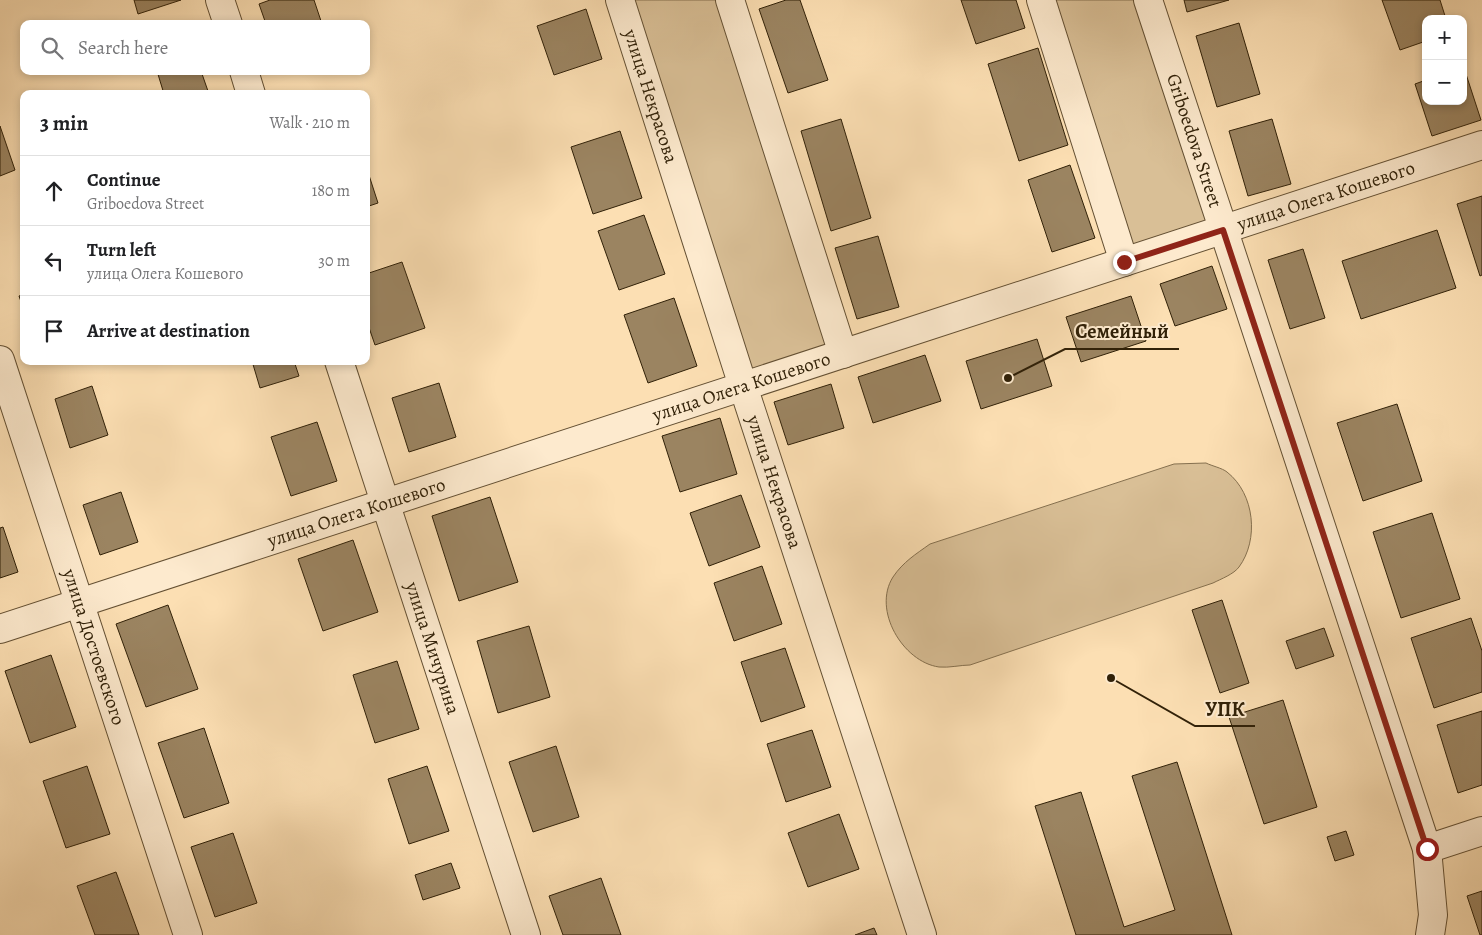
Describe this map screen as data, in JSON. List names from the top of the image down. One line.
{"streets":{"street":["улица Некрасова","Griboedova Street","улица Олега Кошевого","улица Достоевского","улица Мичурина"]},"crossings":[["улица Некрасова","улица Олега Кошевого"],["Griboedova Street","улица Олега Кошевого"],["улица Олега Кошевого","улица Достоевского"],["улица Олега Кошевого","улица Мичурина"]],"places":["Семейный","УПК"],"page":{"map_buttons":["+","−"],"search":"Search here","heading":["3 min","Walk · 210 m"],"list":[["Continue","Griboedova Street","180 m"],["Turn left","улица Олега Кошевого","30 m"],"Arrive at destination"]}}
